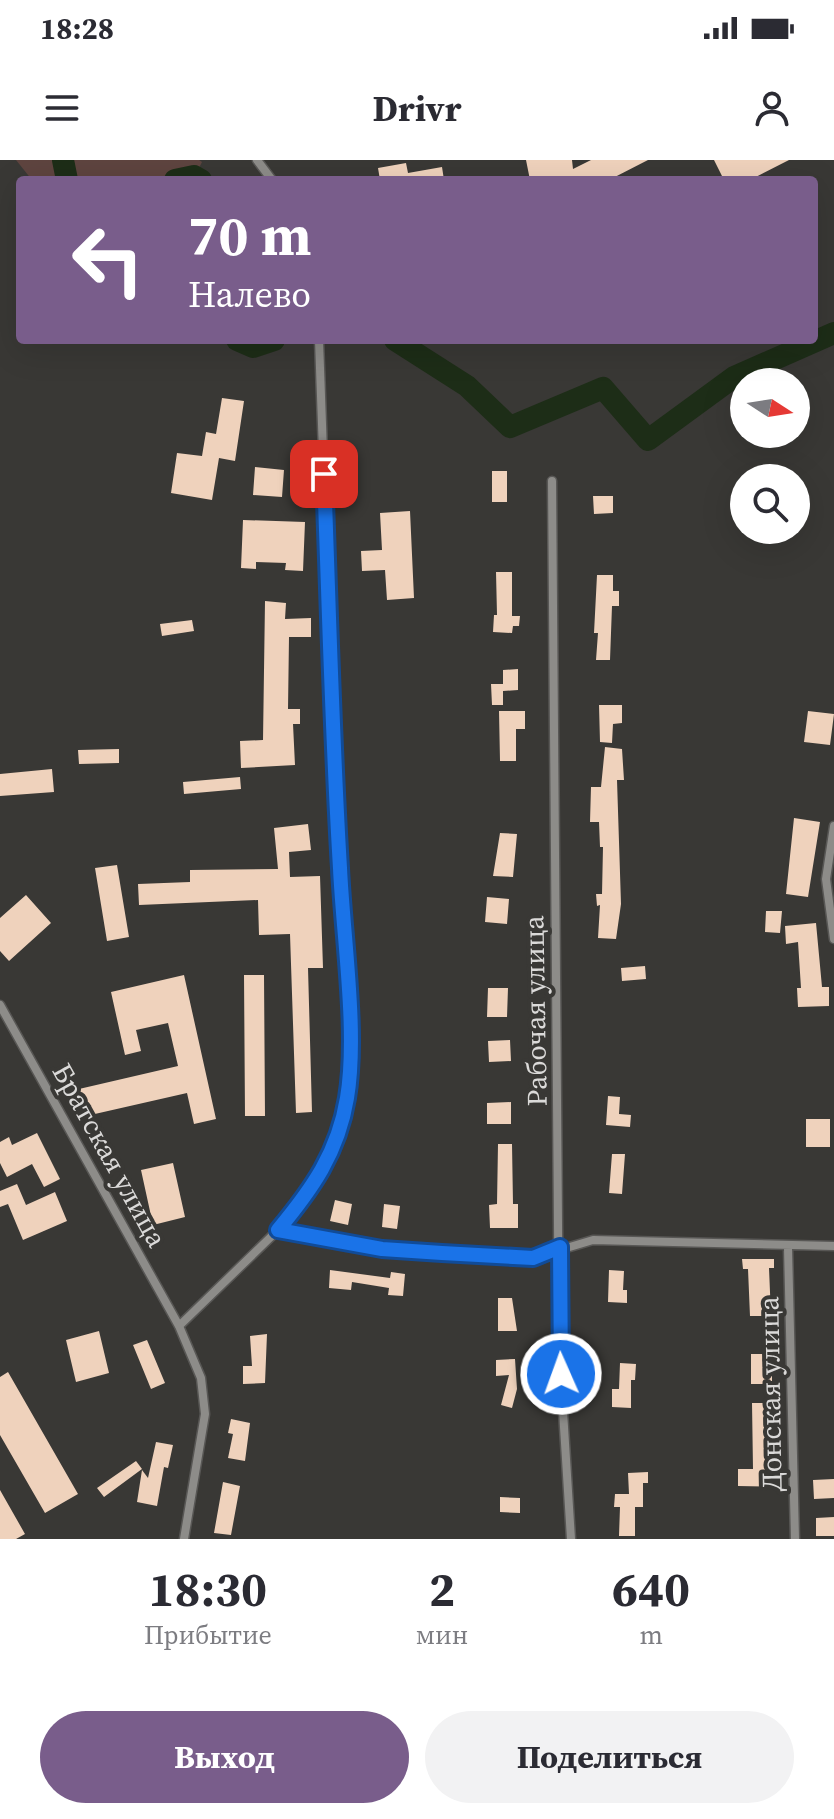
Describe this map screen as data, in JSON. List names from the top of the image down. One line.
{"streets":{"street":["Рабочая улица","Братская улица","Донская улица"]},"north":"right","page":{"status":"18:28","header":"Drivr","turn":["70 m","Налево"],"eta":["18:30","Прибытие","2","мин","640","m"],"buttons":["Выход","Поделиться"]}}
